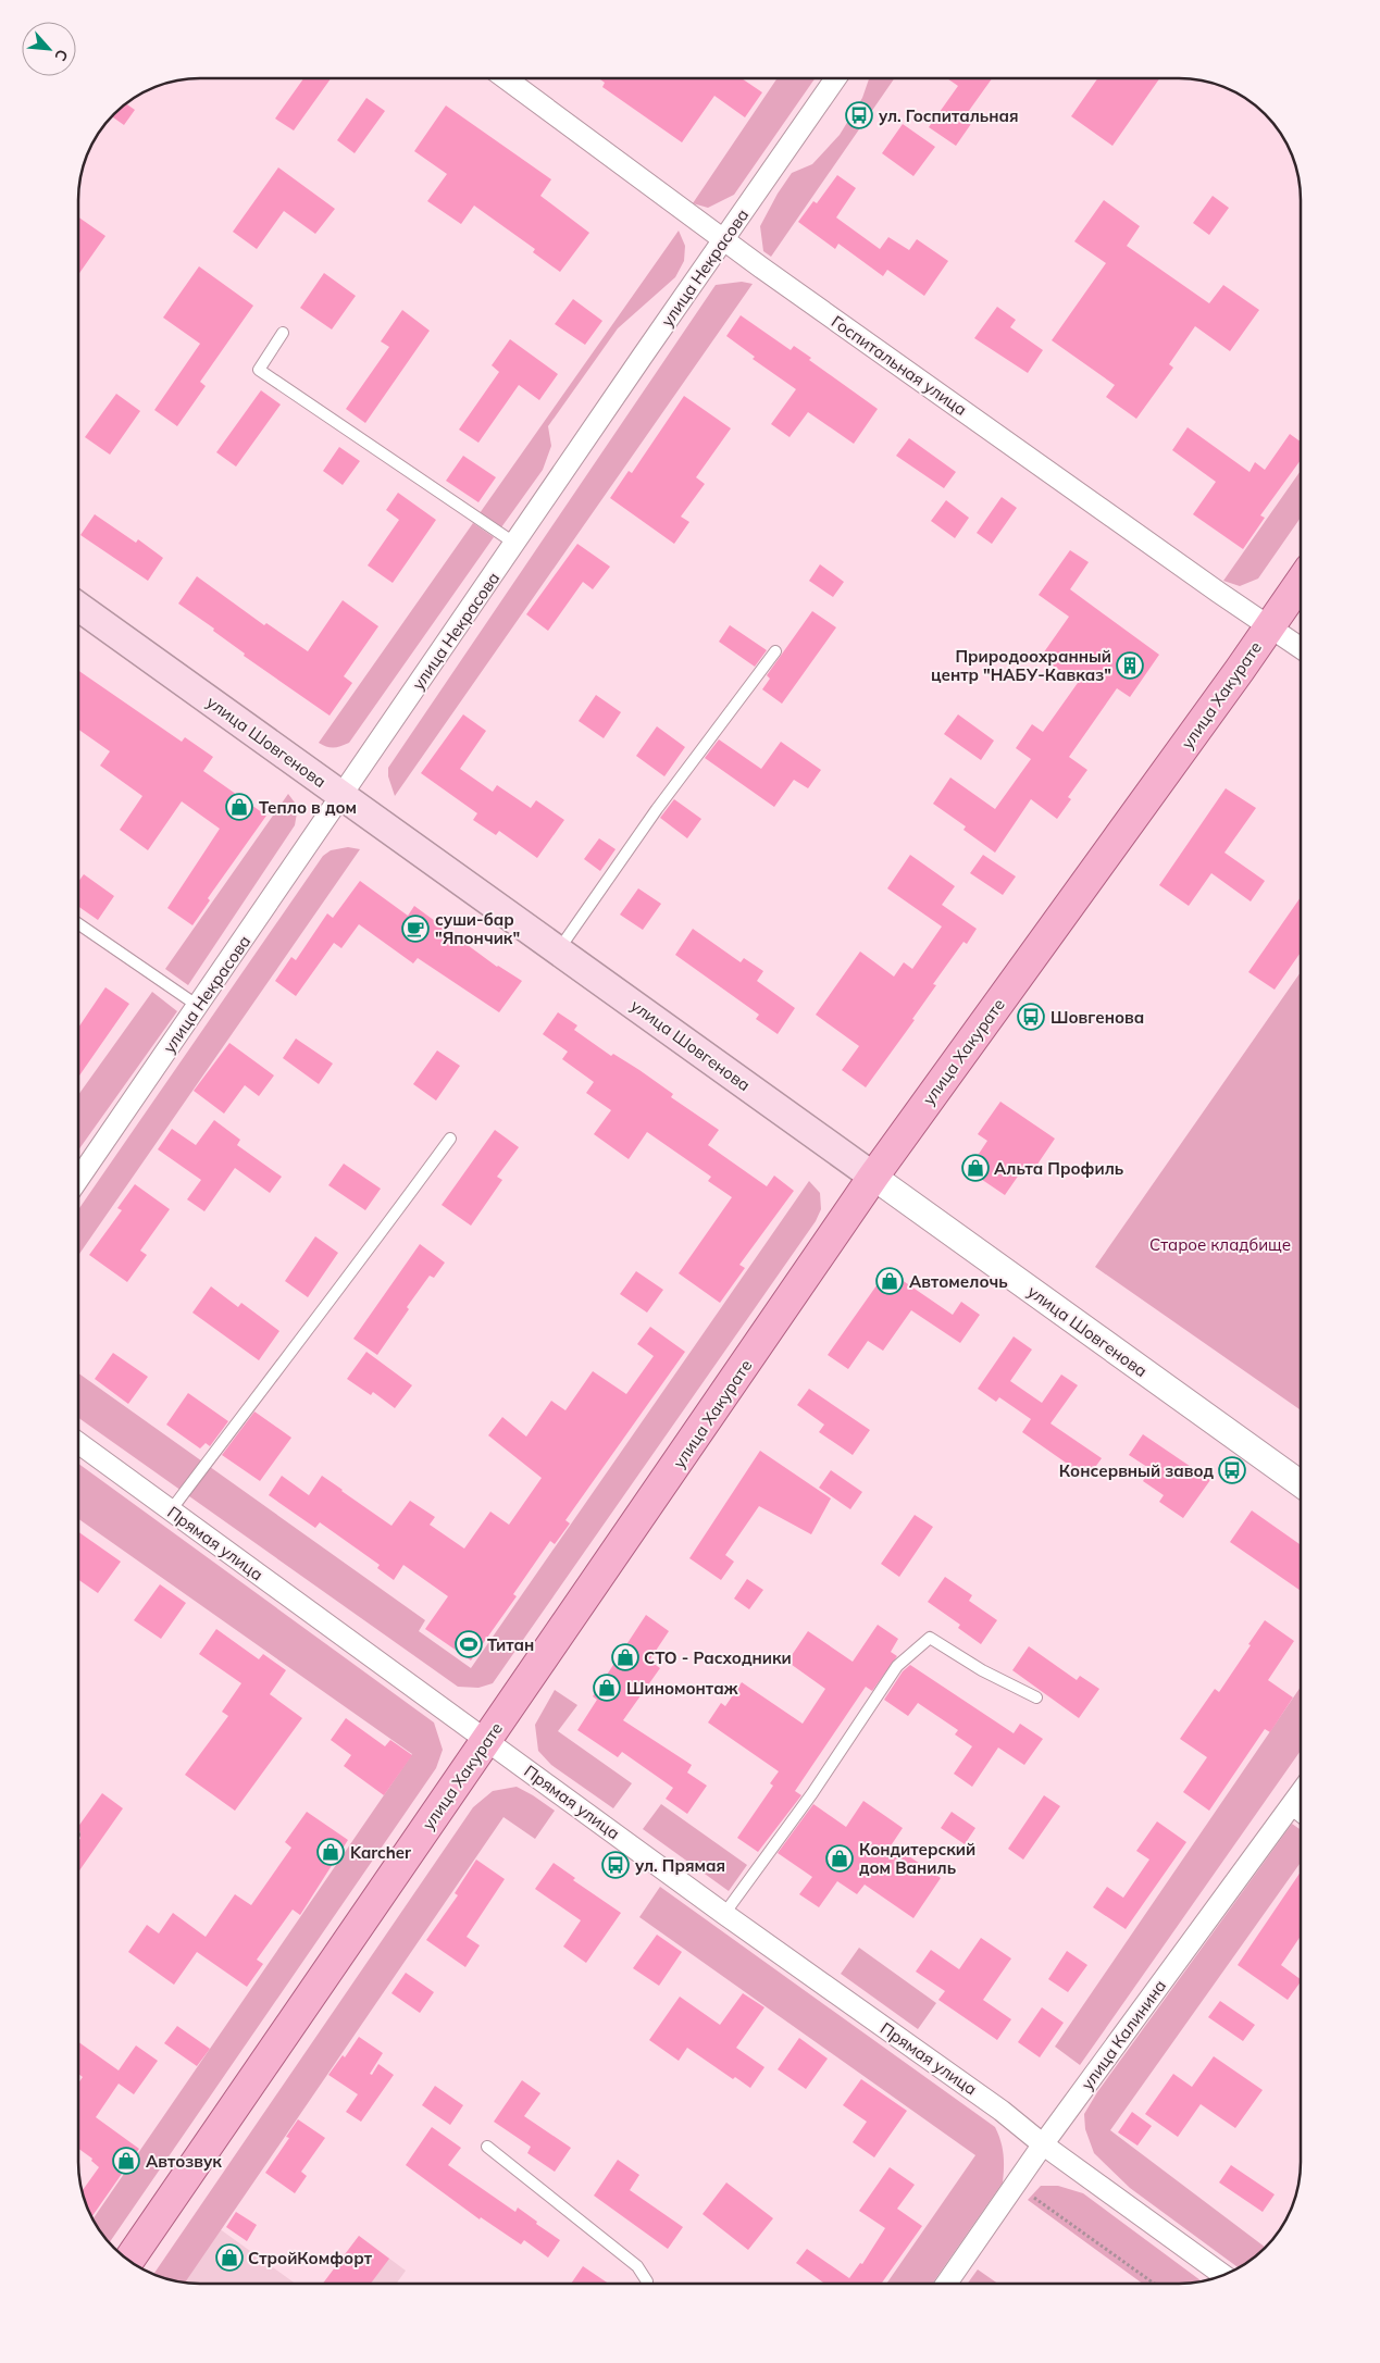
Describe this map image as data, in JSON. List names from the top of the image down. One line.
{"streets":{"main road":["улица Хакурате","улица Шовгенова"],"street":["улица Некрасова","Госпитальная улица","Прямая улица","улица Калинина"]},"crossings":[["улица Некрасова","Госпитальная улица"],["улица Некрасова","улица Шовгенова"],["Госпитальная улица","улица Хакурате"],["улица Хакурате","улица Шовгенова"],["улица Хакурате","Прямая улица"],["Прямая улица","улица Калинина"]],"parks":["Старое кладбище"],"places":{"bus stop":["ул. Госпитальная","Шовгенова","Консервный завод","ул. Прямая"],"building":["Природоохранный центр \"НАБУ-Кавказ\""],"shop":["Тепло в дом","Альта Профиль","Автомелочь","СТО - Расходники","Шиномонтаж","Karcher","Кондитерский дом Ваниль","Автозвук","СтройКомфорт"],"cafe":["суши-бар \"Япончик\""],"sports":["Титан"]},"north":"bottom right"}
